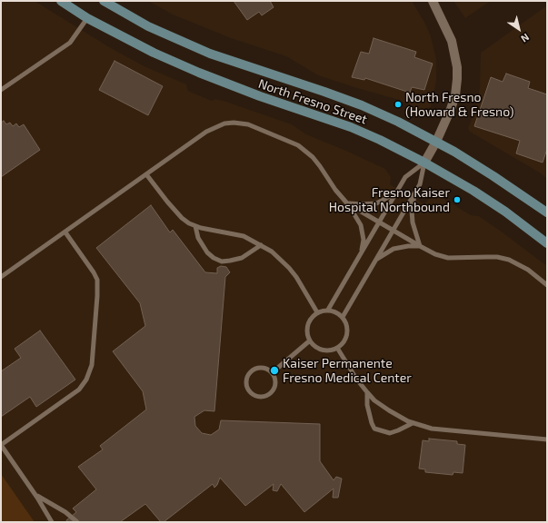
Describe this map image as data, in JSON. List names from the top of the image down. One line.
{"streets":{"main road":["North Fresno Street"]},"places":["North Fresno (Howard & Fresno)","Fresno Kaiser Hospital Northbound","Kaiser Permanente Fresno Medical Center"],"north":"bottom right"}
